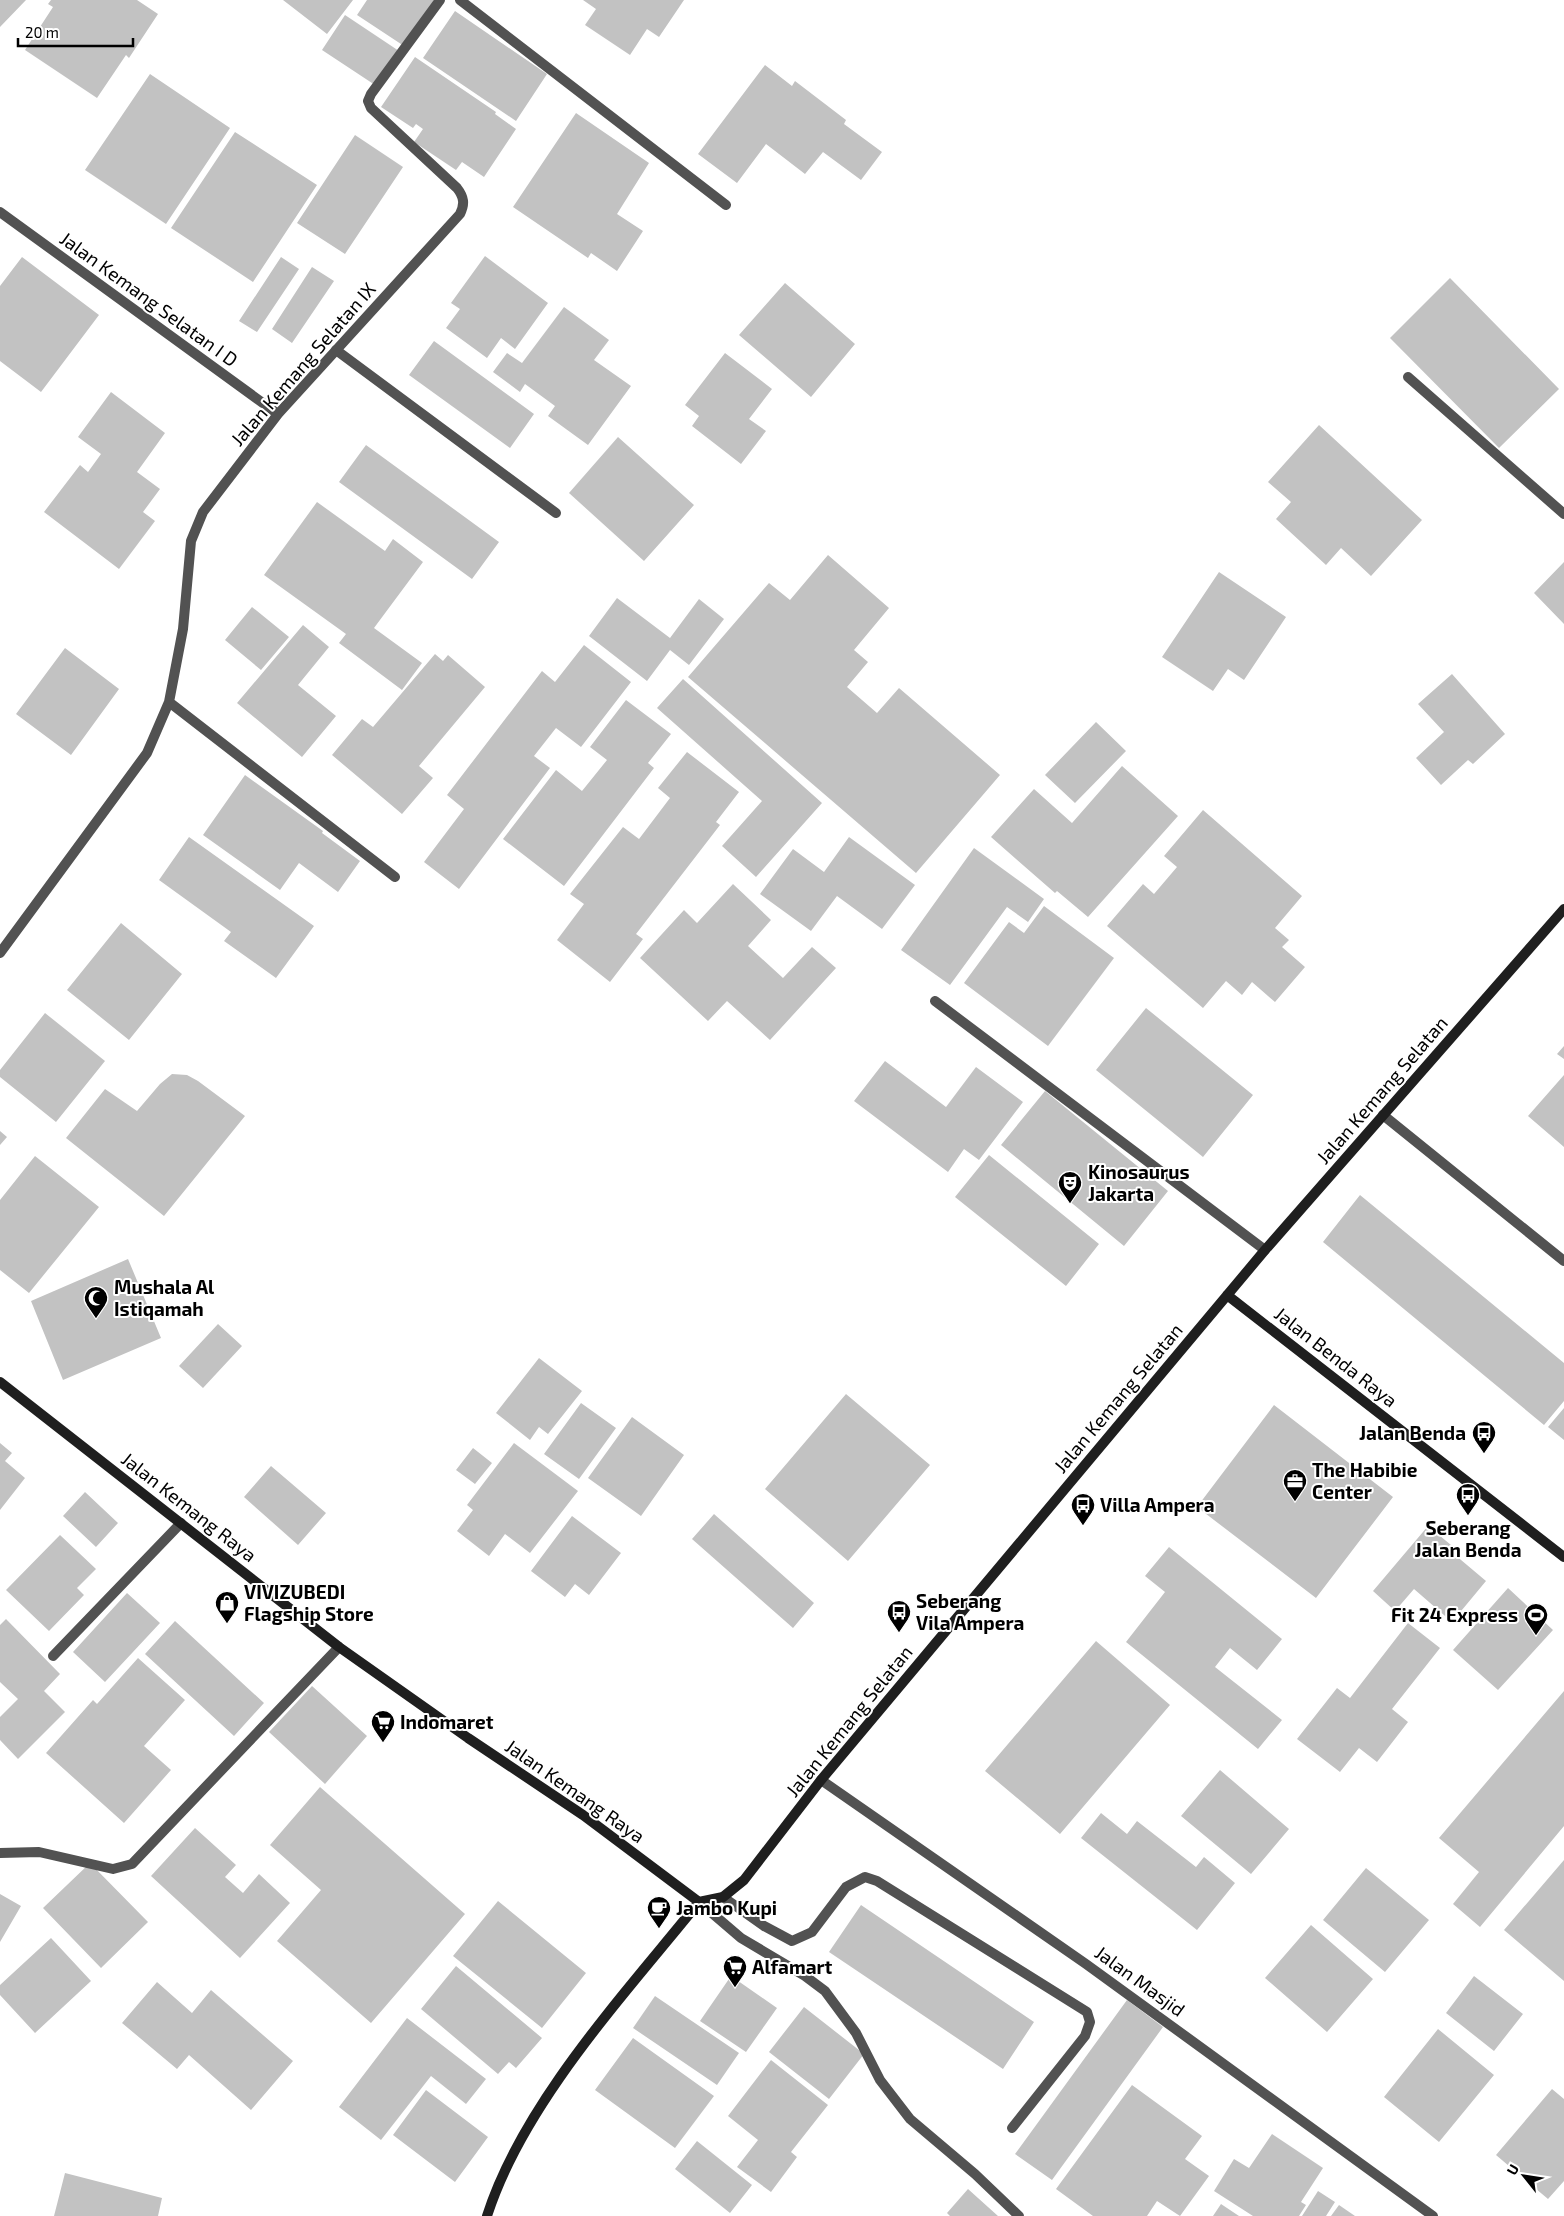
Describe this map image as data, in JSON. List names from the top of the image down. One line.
{"streets":{"street":["Jalan Kemang Selatan I D","Jalan Kemang Selatan IX","Jalan Kemang Selatan","Jalan Benda Raya","Jalan Kemang Raya","Jalan Masjid"]},"crossings":[["Jalan Kemang Selatan I D","Jalan Kemang Selatan IX"],["Jalan Kemang Selatan","Jalan Benda Raya"],["Jalan Kemang Selatan","Jalan Kemang Raya"],["Jalan Kemang Selatan","Jalan Masjid"]],"places":{"theatre":["Kinosaurus Jakarta"],"mosque":["Mushala Al Istiqamah"],"bus stop":["Jalan Benda","Seberang Jalan Benda","Villa Ampera","Seberang Vila Ampera"],"office":["The Habibie Center"],"shop":["VIVIZUBEDI Flagship Store"],"sports":["Fit 24 Express"],"supermarket":["Indomaret","Alfamart"],"cafe":["Jambo Kupi"]},"scale_bar":"20 m","north":"top left"}
